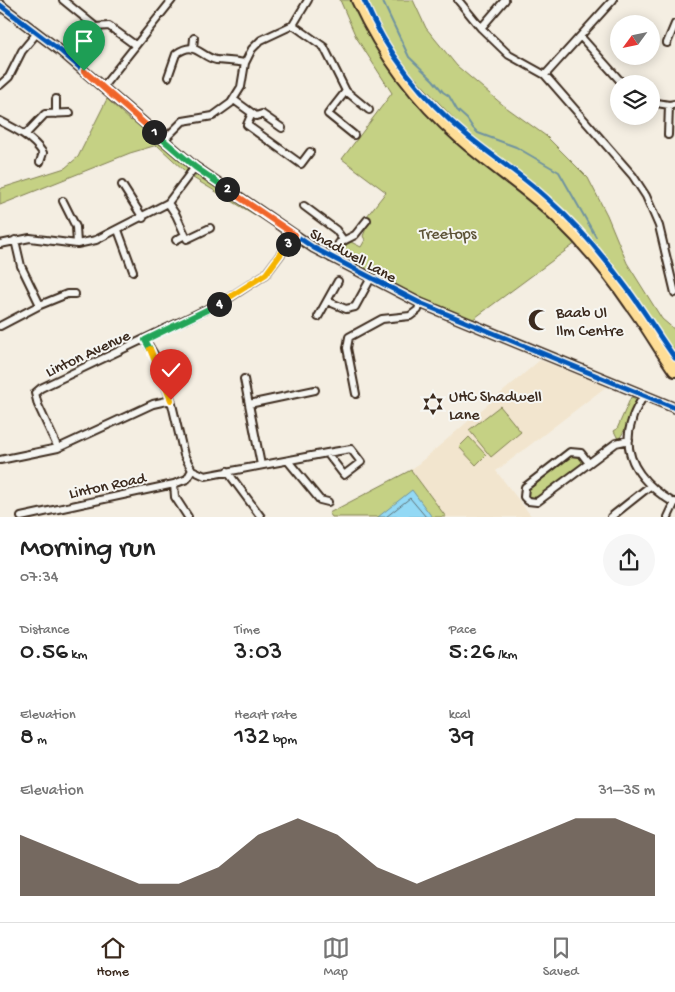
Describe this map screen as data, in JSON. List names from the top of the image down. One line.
{"streets":{"street":["Shadwell Lane","Linton Avenue","Linton Road"]},"crossings":[["Shadwell Lane","Linton Avenue"]],"parks":["Treetops"],"places":{"mosque":["Baab Ul Ilm Centre"],"synagogue":["UHC Shadwell Lane"]},"north":"bottom left","page":{"pins":["1","2","3","4"],"heading":["Morning run","07:34"],"stats":[["Distance","0.56 km"],["Time","3:03"],["Pace","5:26 /km"],["Elevation","8 m"],["Heart rate","132 bpm"],["kcal","39"]],"chart":["Elevation","31–35 m"],"tabs":["Home","Map","Saved"]}}
